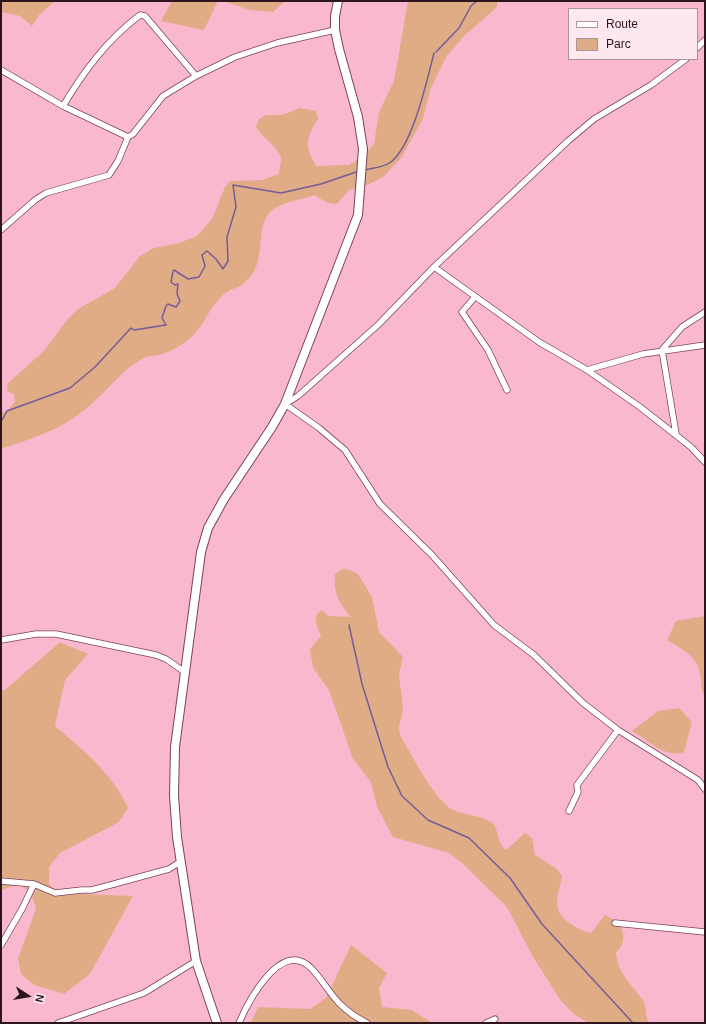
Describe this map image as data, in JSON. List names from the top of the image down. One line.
{"legend":["Route","Parc"],"north":"right"}
